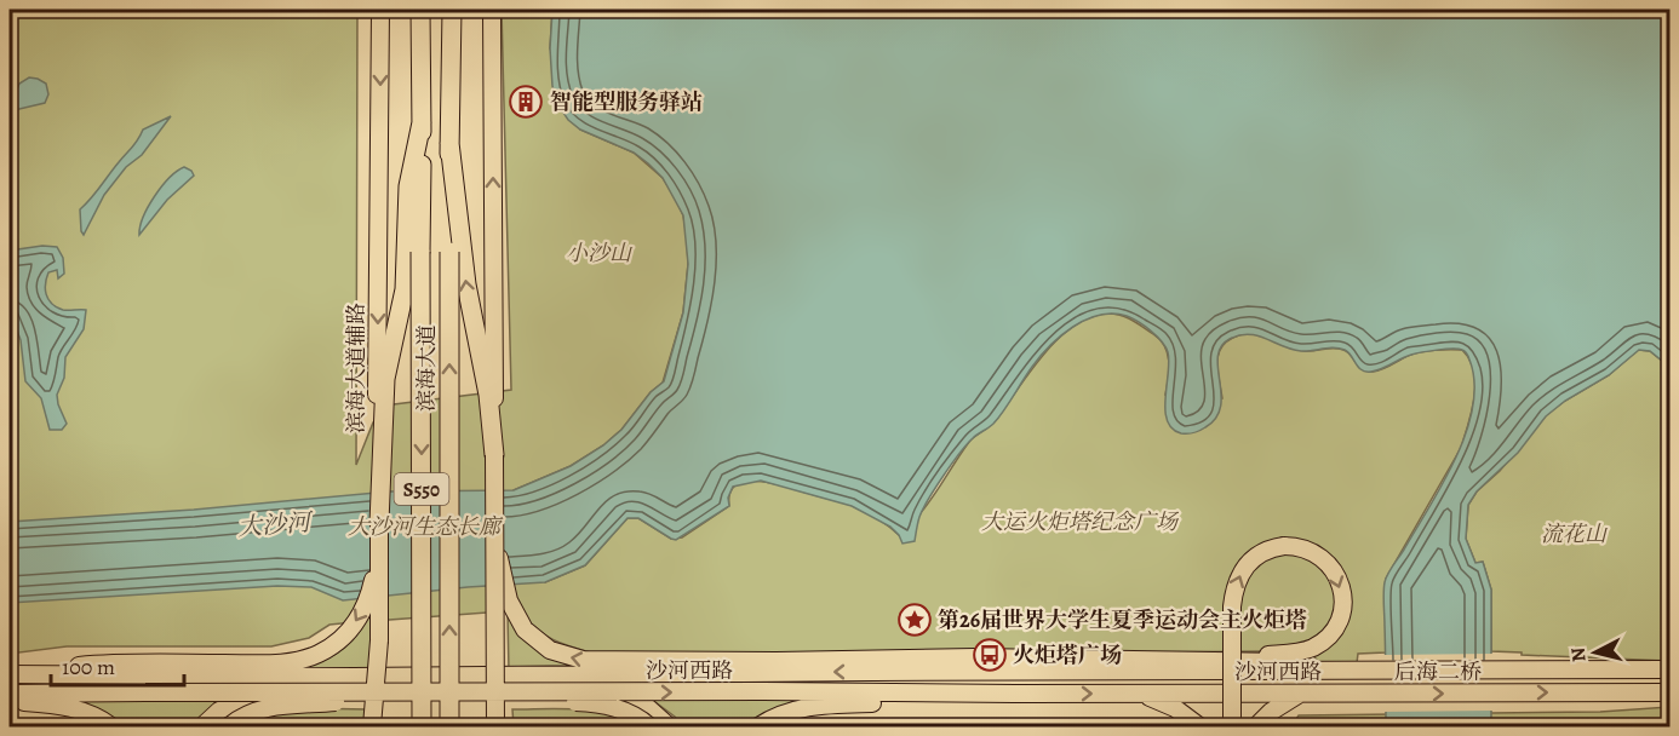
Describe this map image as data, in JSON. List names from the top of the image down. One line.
{"streets":{"highway":["滨海大道","S550"],"main road":["滨海大道辅路","沙河西路","后海二桥"]},"crossings":[["沙河西路","后海二桥"]],"water":["大沙河"],"parks":["小沙山","大运火炬塔纪念广场","大沙河生态长廊","流花山"],"places":{"building":["智能型服务驿站"],"place":["第26届世界大学生夏季运动会主火炬塔"],"bus stop":["火炬塔广场"]},"scale_bar":"100 m","north":"left"}
